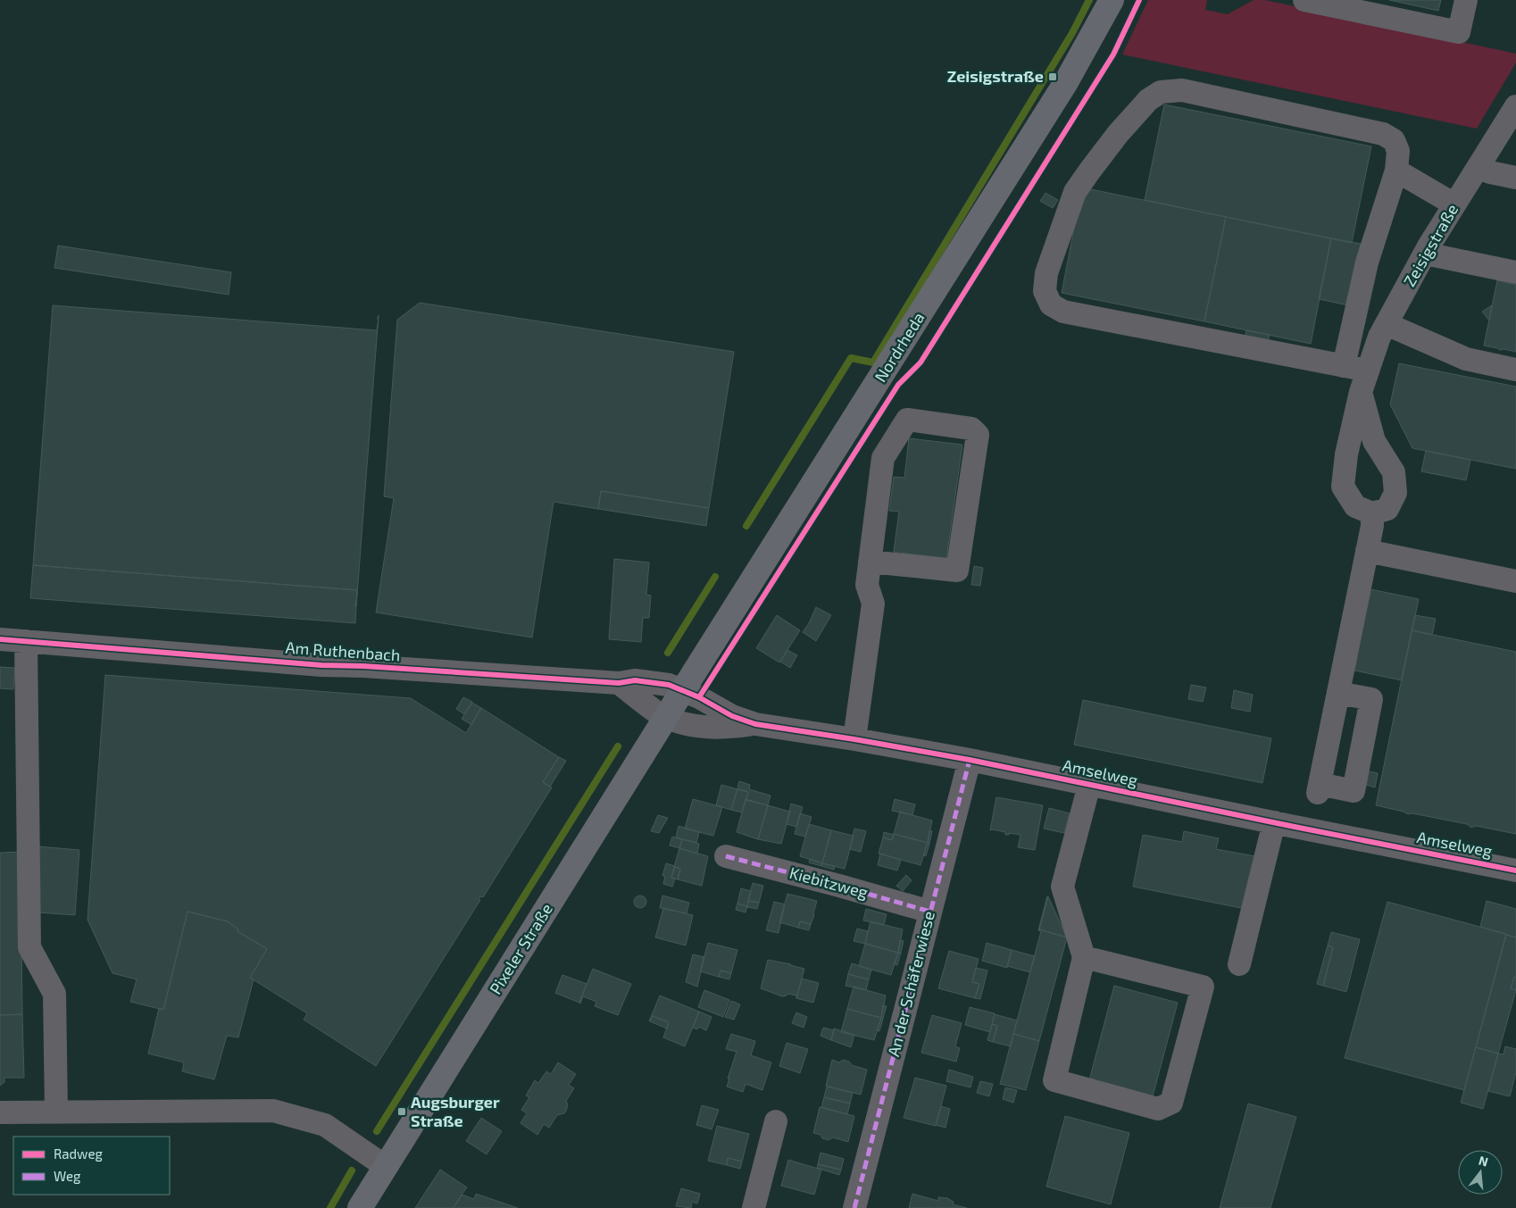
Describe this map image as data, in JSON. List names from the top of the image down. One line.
{"streets":{"main road":["Nordrheda","Pixeler Straße"],"street":["Zeisigstraße","Am Ruthenbach","Amselweg","Kiebitzweg","An der Schäferwiese"]},"crossings":[["Nordrheda","Am Ruthenbach"],["Nordrheda","Amselweg"],["Nordrheda","Pixeler Straße"],["Am Ruthenbach","Amselweg"],["Am Ruthenbach","Pixeler Straße"],["Amselweg","Pixeler Straße"],["Amselweg","An der Schäferwiese"],["Kiebitzweg","An der Schäferwiese"]],"places":{"transit":["Zeisigstraße","Augsburger Straße"]},"legend":["Radweg","Weg"],"north":"top"}
